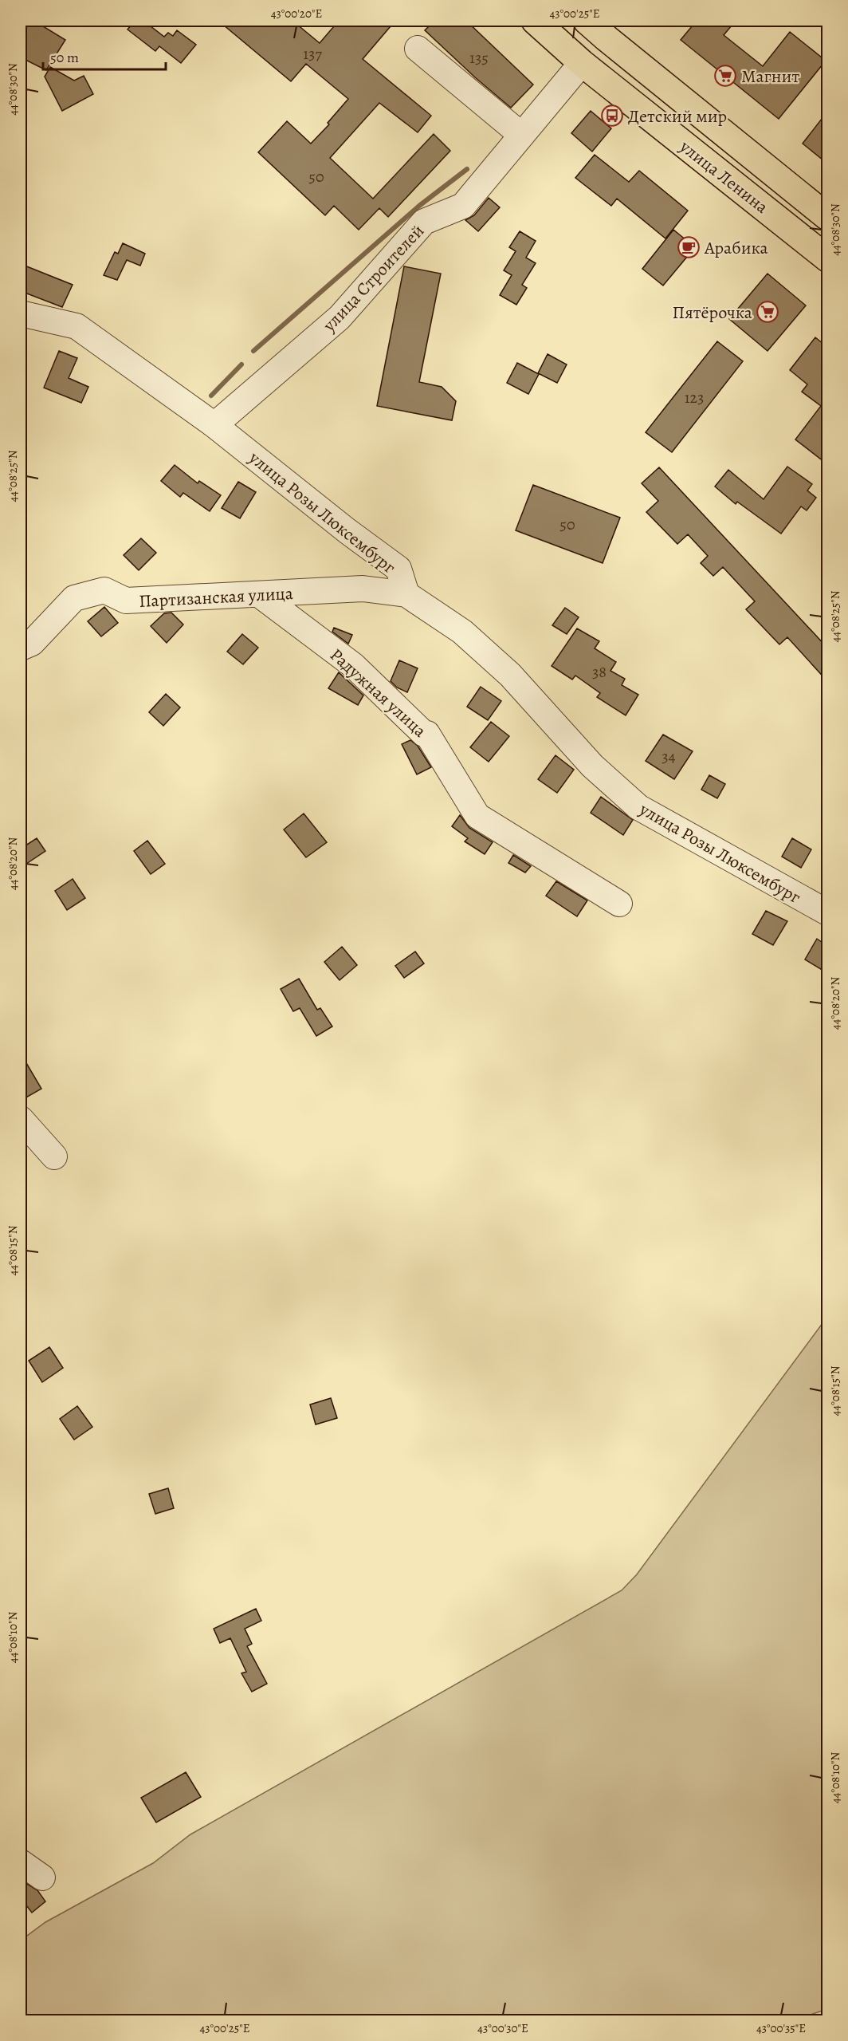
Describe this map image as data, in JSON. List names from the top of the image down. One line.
{"streets":{"main road":["улица Ленина"],"street":["улица Строителей","улица Розы Люксембург","Партизанская улица","Радужная улица"]},"crossings":[["улица Ленина","улица Строителей"],["улица Строителей","улица Розы Люксембург"],["улица Розы Люксембург","Партизанская улица"],["Партизанская улица","Радужная улица"]],"places":{"supermarket":["Магнит","Пятёрочка"],"bus stop":["Детский мир"],"cafe":["Арабика"]},"house_numbers":["137","135","50","123","50","38","34"],"scale_bar":"50 m","coordinates":["43°00'20\"E","43°00'25\"E","44°08'30\"N","44°08'25\"N","44°08'20\"N","44°08'15\"N","44°08'10\"N","43°00'30\"E","43°00'35\"E"]}
